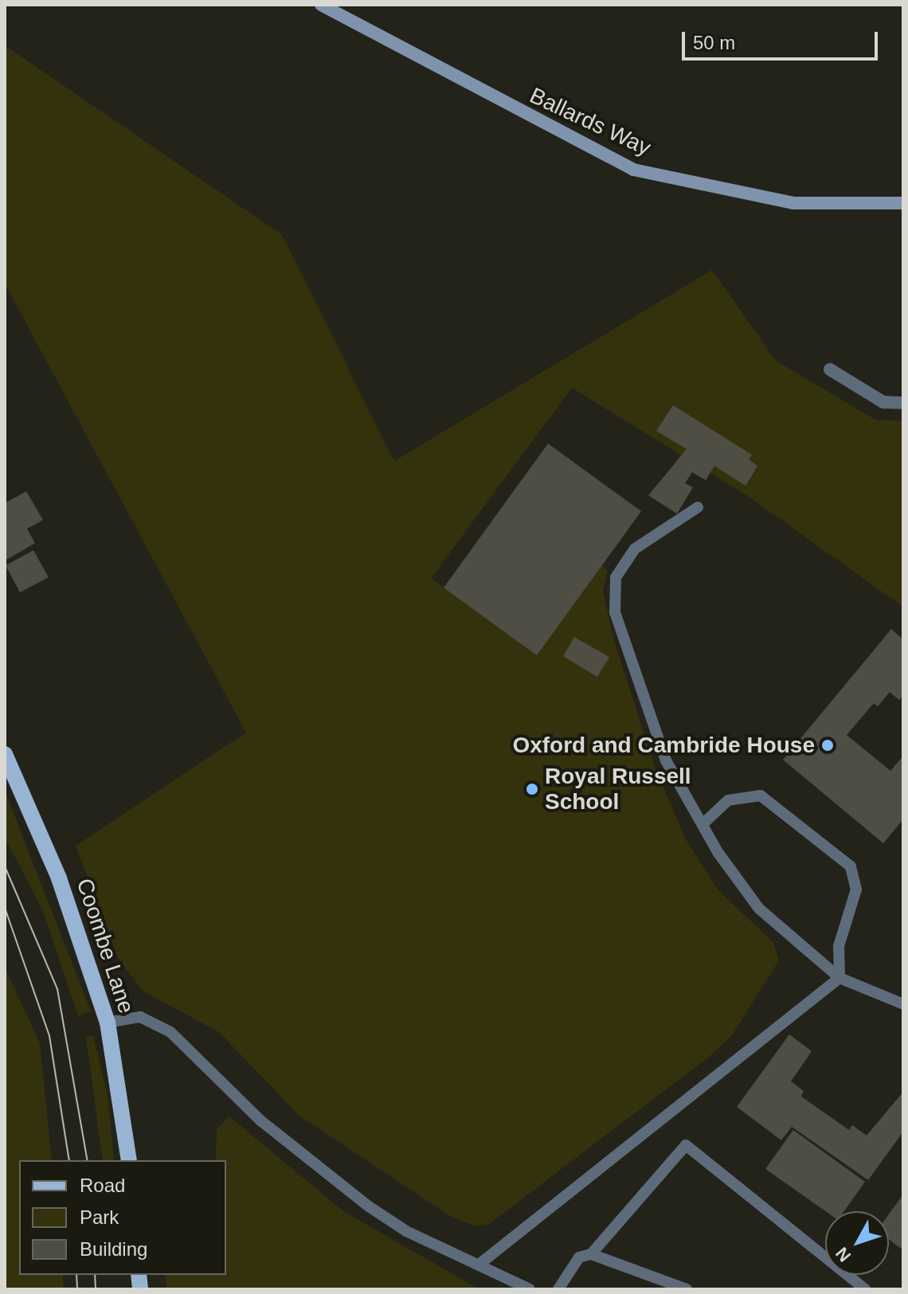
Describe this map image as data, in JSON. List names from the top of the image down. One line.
{"streets":{"main road":["Coombe Lane"],"street":["Ballards Way"]},"places":["Oxford and Cambride House","Royal Russell School"],"legend":["Road","Park","Building"],"scale_bar":"50 m","north":"bottom left"}
